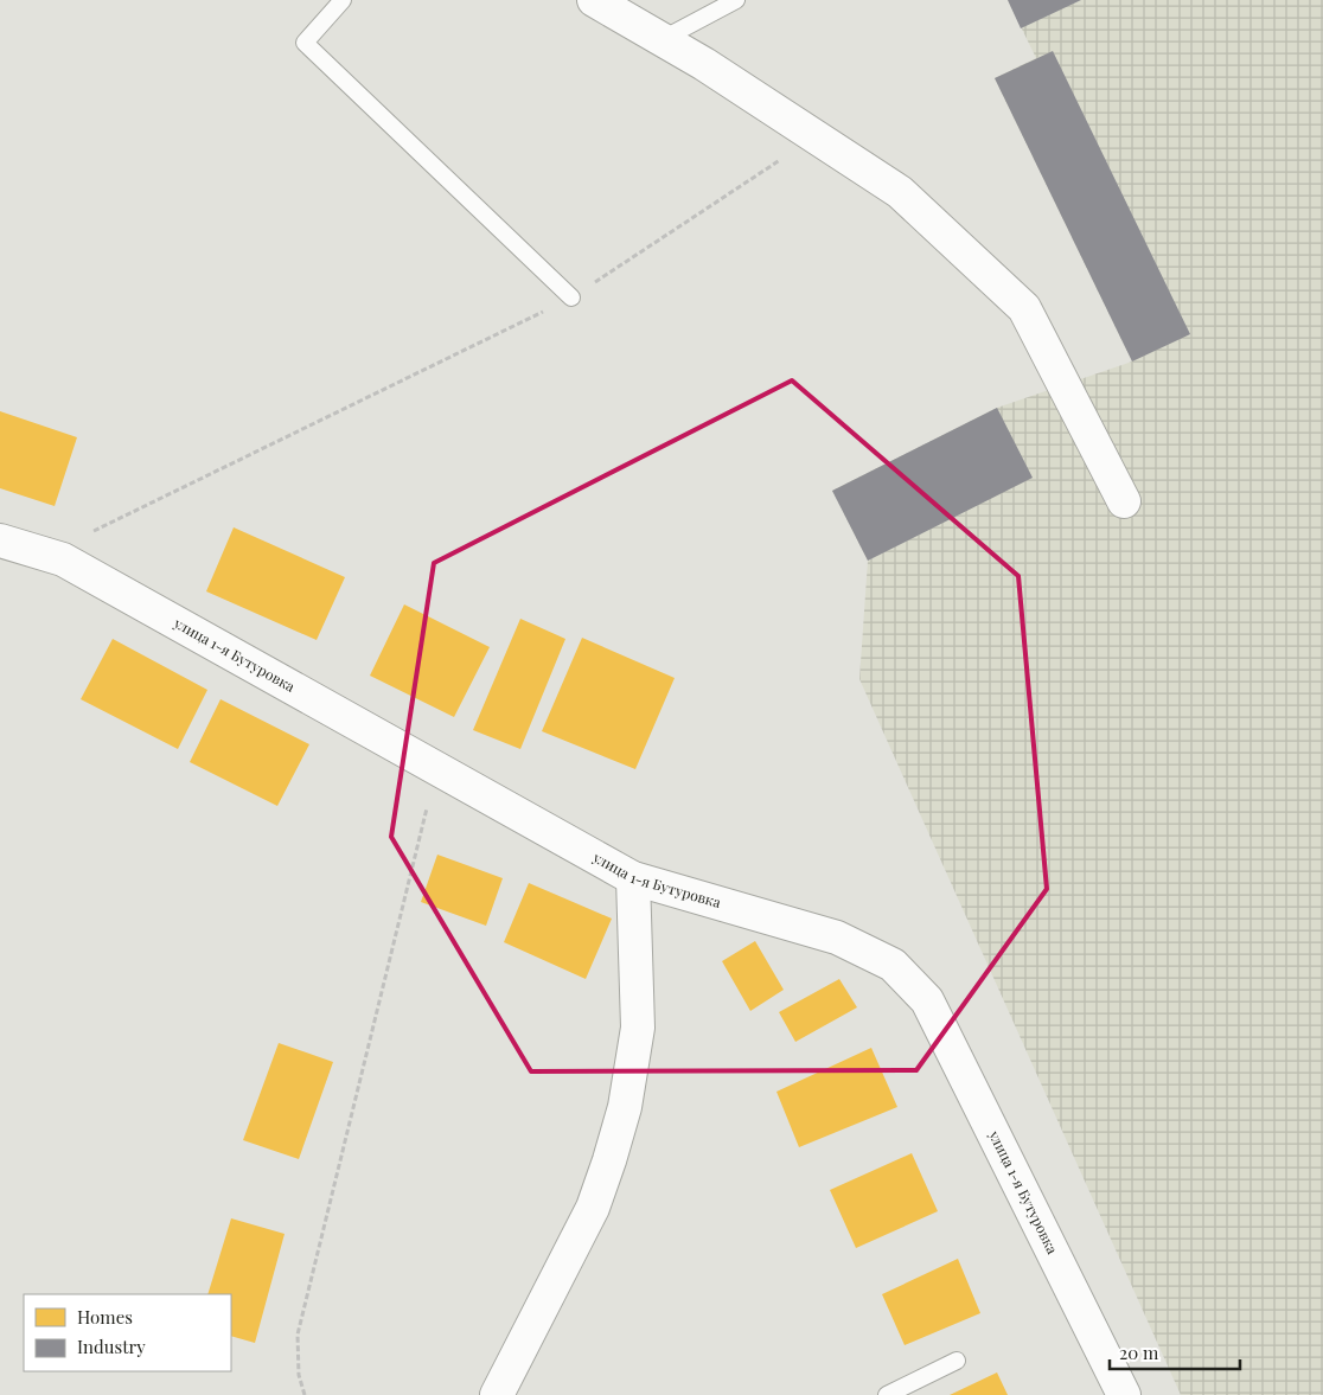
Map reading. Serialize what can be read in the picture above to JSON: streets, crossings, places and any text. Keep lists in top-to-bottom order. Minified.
{"streets":{"street":["улица 1-я Бутуровка"]},"legend":["Homes","Industry"],"scale_bar":"20 m"}
